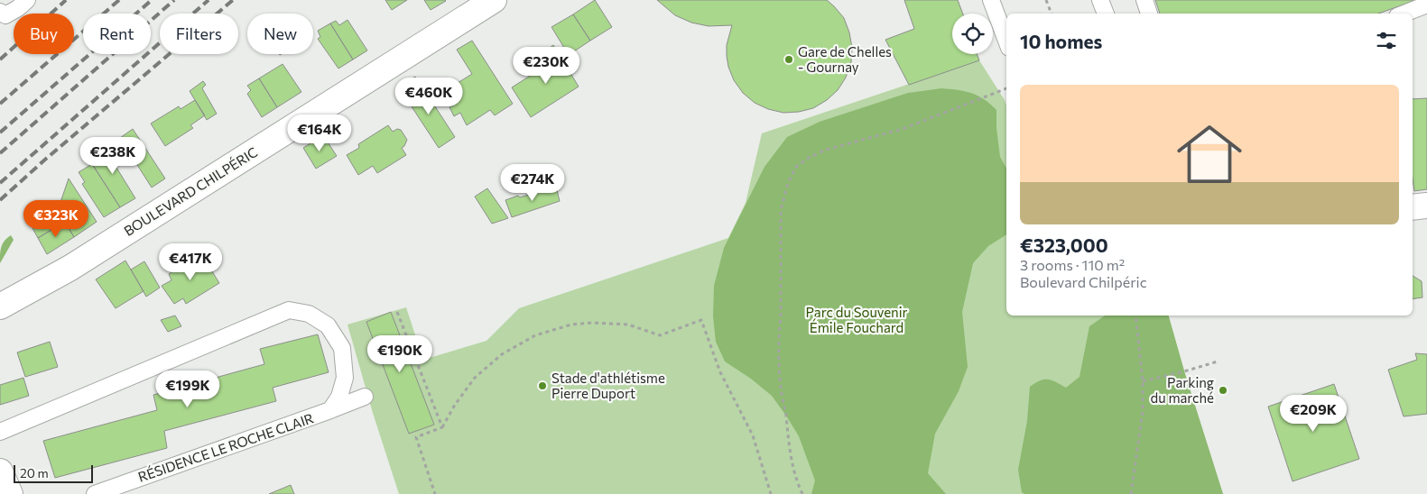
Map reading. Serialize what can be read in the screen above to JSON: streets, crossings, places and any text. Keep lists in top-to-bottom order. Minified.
{"streets":{"street":["BOULEVARD CHILPÉRIC"],"lane":["RÉSIDENCE LE ROCHE CLAIR"]},"parks":["Parc du Souvenir Émile Fouchard"],"places":["Gare de Chelles - Gournay","Stade d'athlétisme Pierre Duport","Parking du marché"],"scale_bar":"20 m","page":{"chip":["Buy","Rent","Filters","New"],"heading":"10 homes","price":["€230K","€460K","€164K","€238K","€274K","€323K","€417K","€190K","€199K","€209K"],"list":[{"name":"€323,000","note":"3 rooms · 110 m² · Boulevard Chilpéric"}],"scale":"20 m"}}
